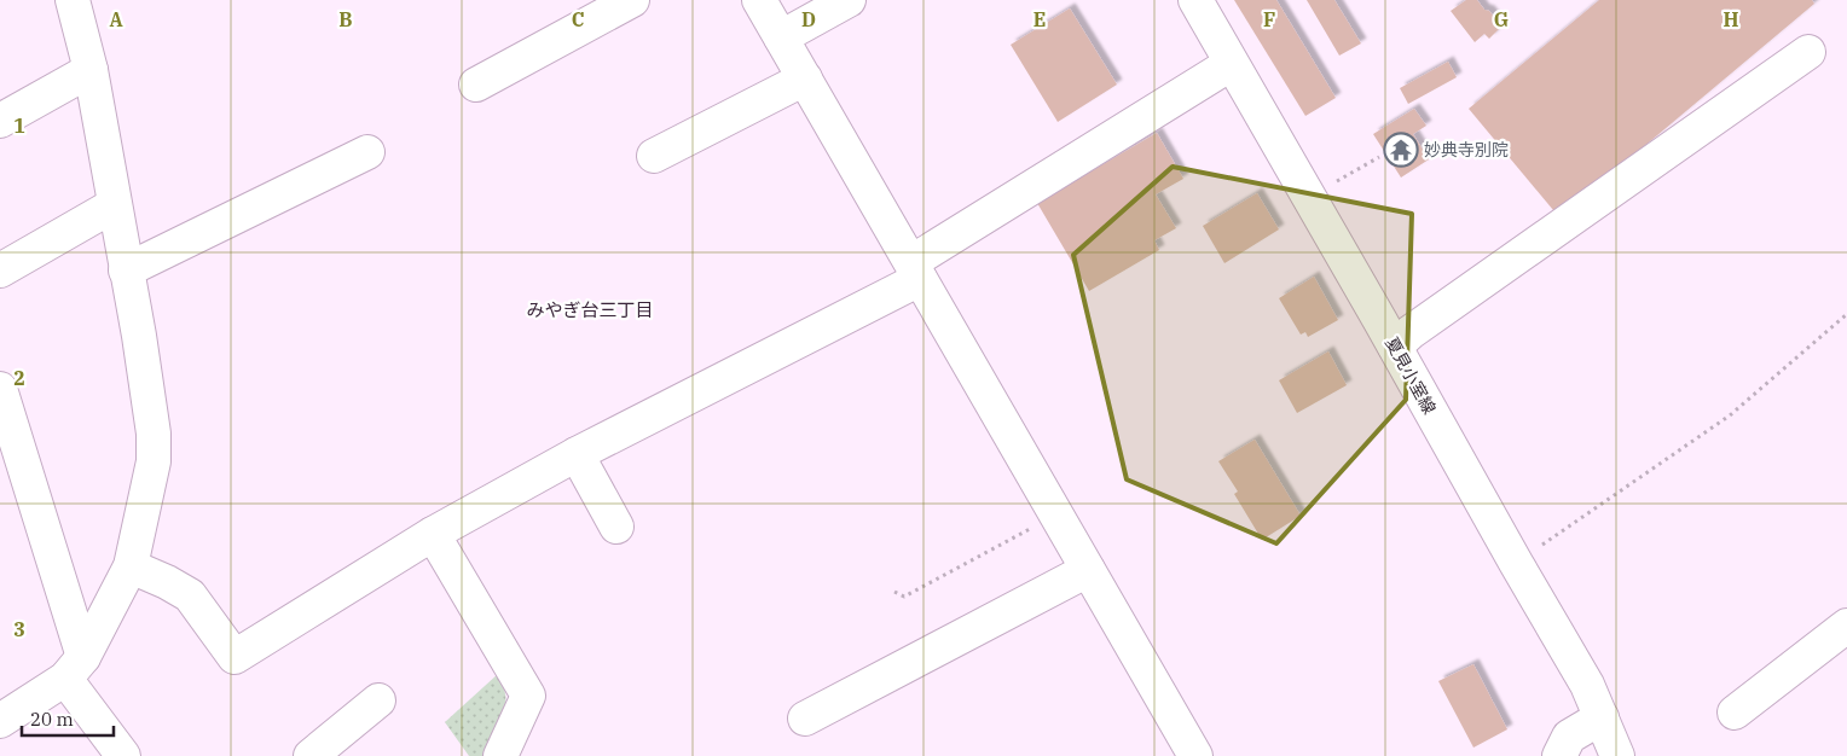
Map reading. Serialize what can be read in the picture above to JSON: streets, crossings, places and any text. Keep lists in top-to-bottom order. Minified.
{"streets":{"street":["夏見小室線"]},"districts":["みやぎ台三丁目"],"places":{"temple":["妙典寺別院"]},"scale_bar":"20 m","grid":{"columns":["A","B","C","D","E","F","G","H"],"rows":["1","2","3"]}}
